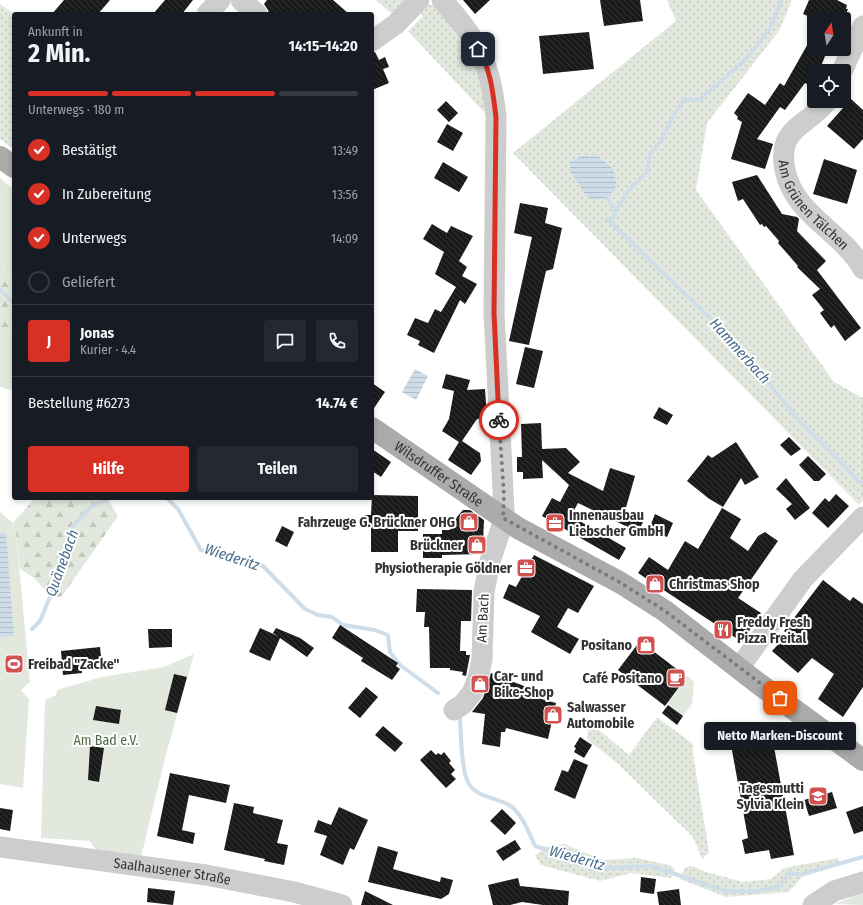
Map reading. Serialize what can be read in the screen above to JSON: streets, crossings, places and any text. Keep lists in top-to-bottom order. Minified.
{"streets":{"main road":["Wilsdruffer Straße"],"street":["Am Grünen Tälchen","Am Bach","Saalhausener Straße"]},"crossings":[["Wilsdruffer Straße","Am Bach"]],"water":["Hammerbach","Wiederitz","Quänebach"],"parks":["Am Bad e.V."],"places":{"shop":["Fahrzeuge G. Brückner OHG","Brückner","Christmas Shop","Positano","Car- und Bike-Shop","Salwasser Automobile"],"office":["Innenausbau Liebscher GmbH","Physiotherapie Göldner"],"restaurant":["Freddy Fresh Pizza Freital"],"sports":["Freibad \"Zacke\""],"cafe":["Café Positano"],"other":["Netto Marken-Discount"],"school or university":["Tagesmutti Sylvia Klein"]},"north":"top","page":{"heading":["2 Min.","Ankunft in","14:15–14:20"],"panel":["Jonas","Kurier · 4.4","Bestellung #6273","14.74 €"],"bar":"Unterwegs · 180 m","list":[["Bestätigt","13:49"],["In Zubereitung","13:56"],["Unterwegs","14:09"],"Geliefert"],"round":"J","buttons":["Hilfe","Teilen"],"bubble":"Netto Marken-Discount"}}
